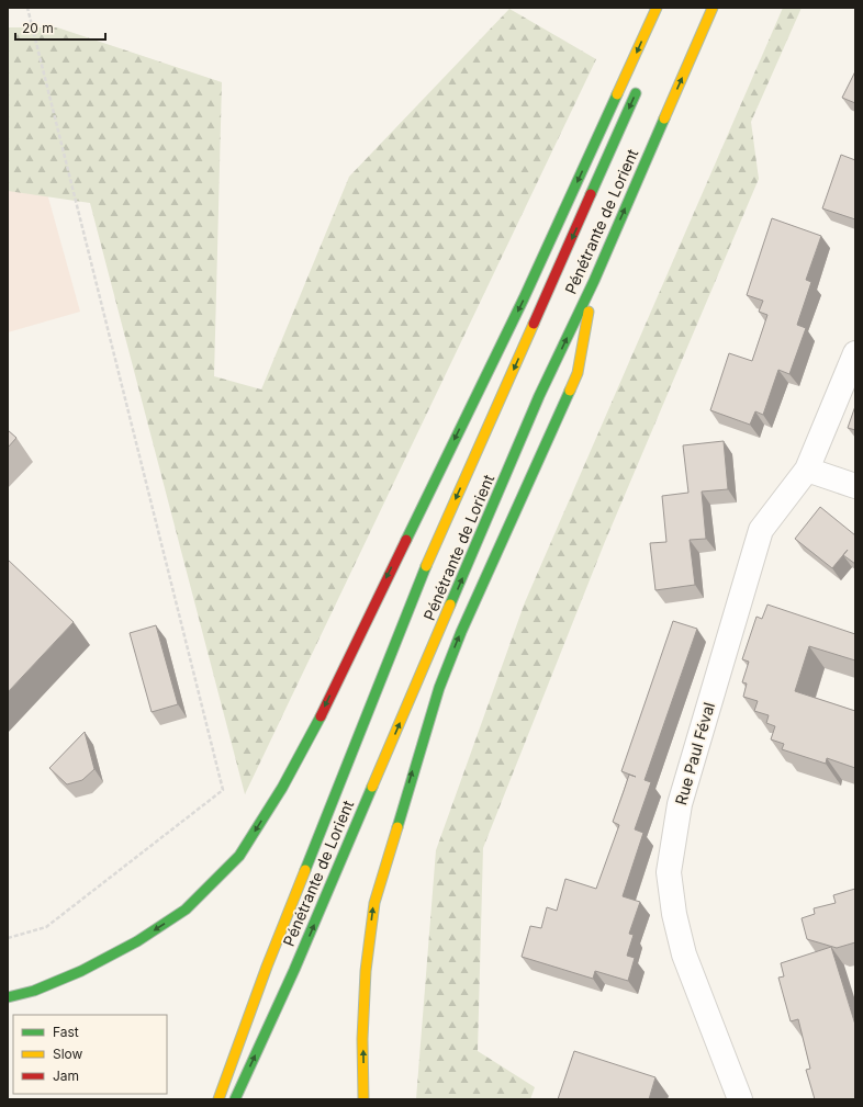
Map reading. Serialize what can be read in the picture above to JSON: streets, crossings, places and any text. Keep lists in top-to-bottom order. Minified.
{"streets":{"highway":["Pénétrante de Lorient"],"street":["Rue Paul Féval"]},"legend":["Fast","Slow","Jam"],"scale_bar":"20 m"}
